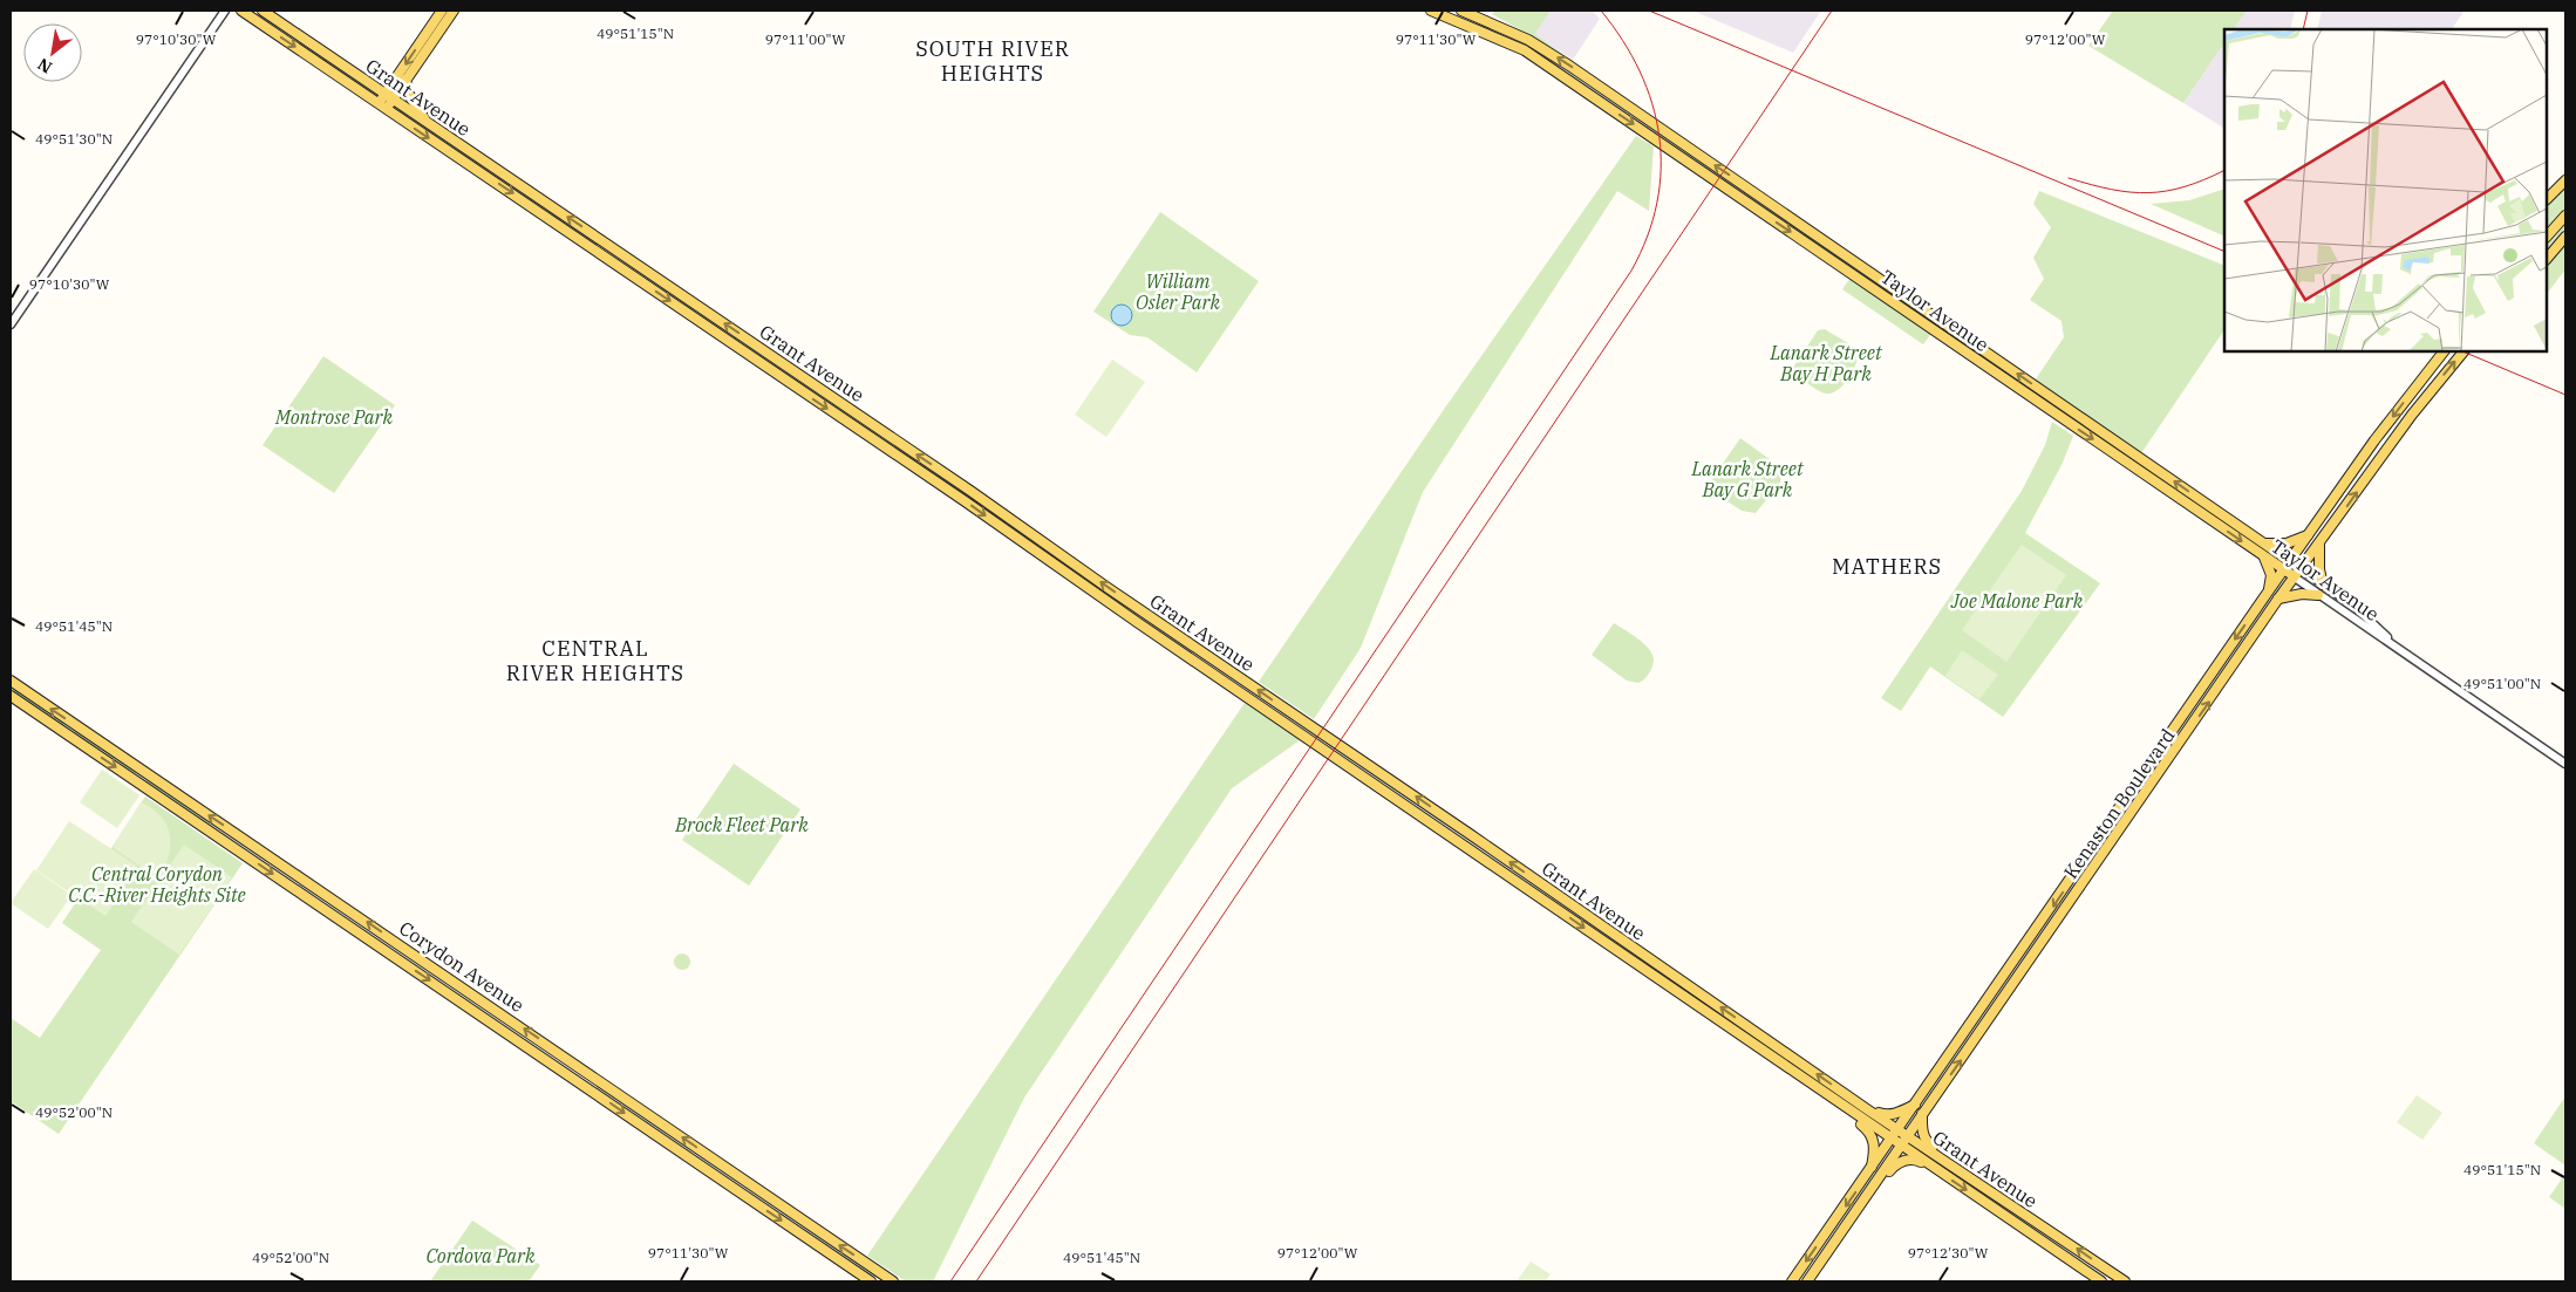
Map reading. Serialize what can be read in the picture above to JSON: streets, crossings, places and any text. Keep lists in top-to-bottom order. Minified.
{"streets":{"main road":["Grant Avenue","Taylor Avenue","Kenaston Boulevard","Corydon Avenue"]},"crossings":[["Grant Avenue","Kenaston Boulevard"],["Taylor Avenue","Kenaston Boulevard"]],"districts":["SOUTH RIVER HEIGHTS","MATHERS","CENTRAL RIVER HEIGHTS"],"parks":["William Osler Park","Lanark Street Bay H Park","Montrose Park","Lanark Street Bay G Park","Joe Malone Park","Brock Fleet Park","Central Corydon C.C.-River Heights Site","Cordova Park"],"north":"bottom left","coordinates":["49°51'15\"N","97°10'30\"W","97°11'00\"W","97°11'30\"W","97°12'00\"W","49°51'30\"N","49°51'45\"N","49°51'00\"N","49°52'00\"N","97°12'30\"W"]}
